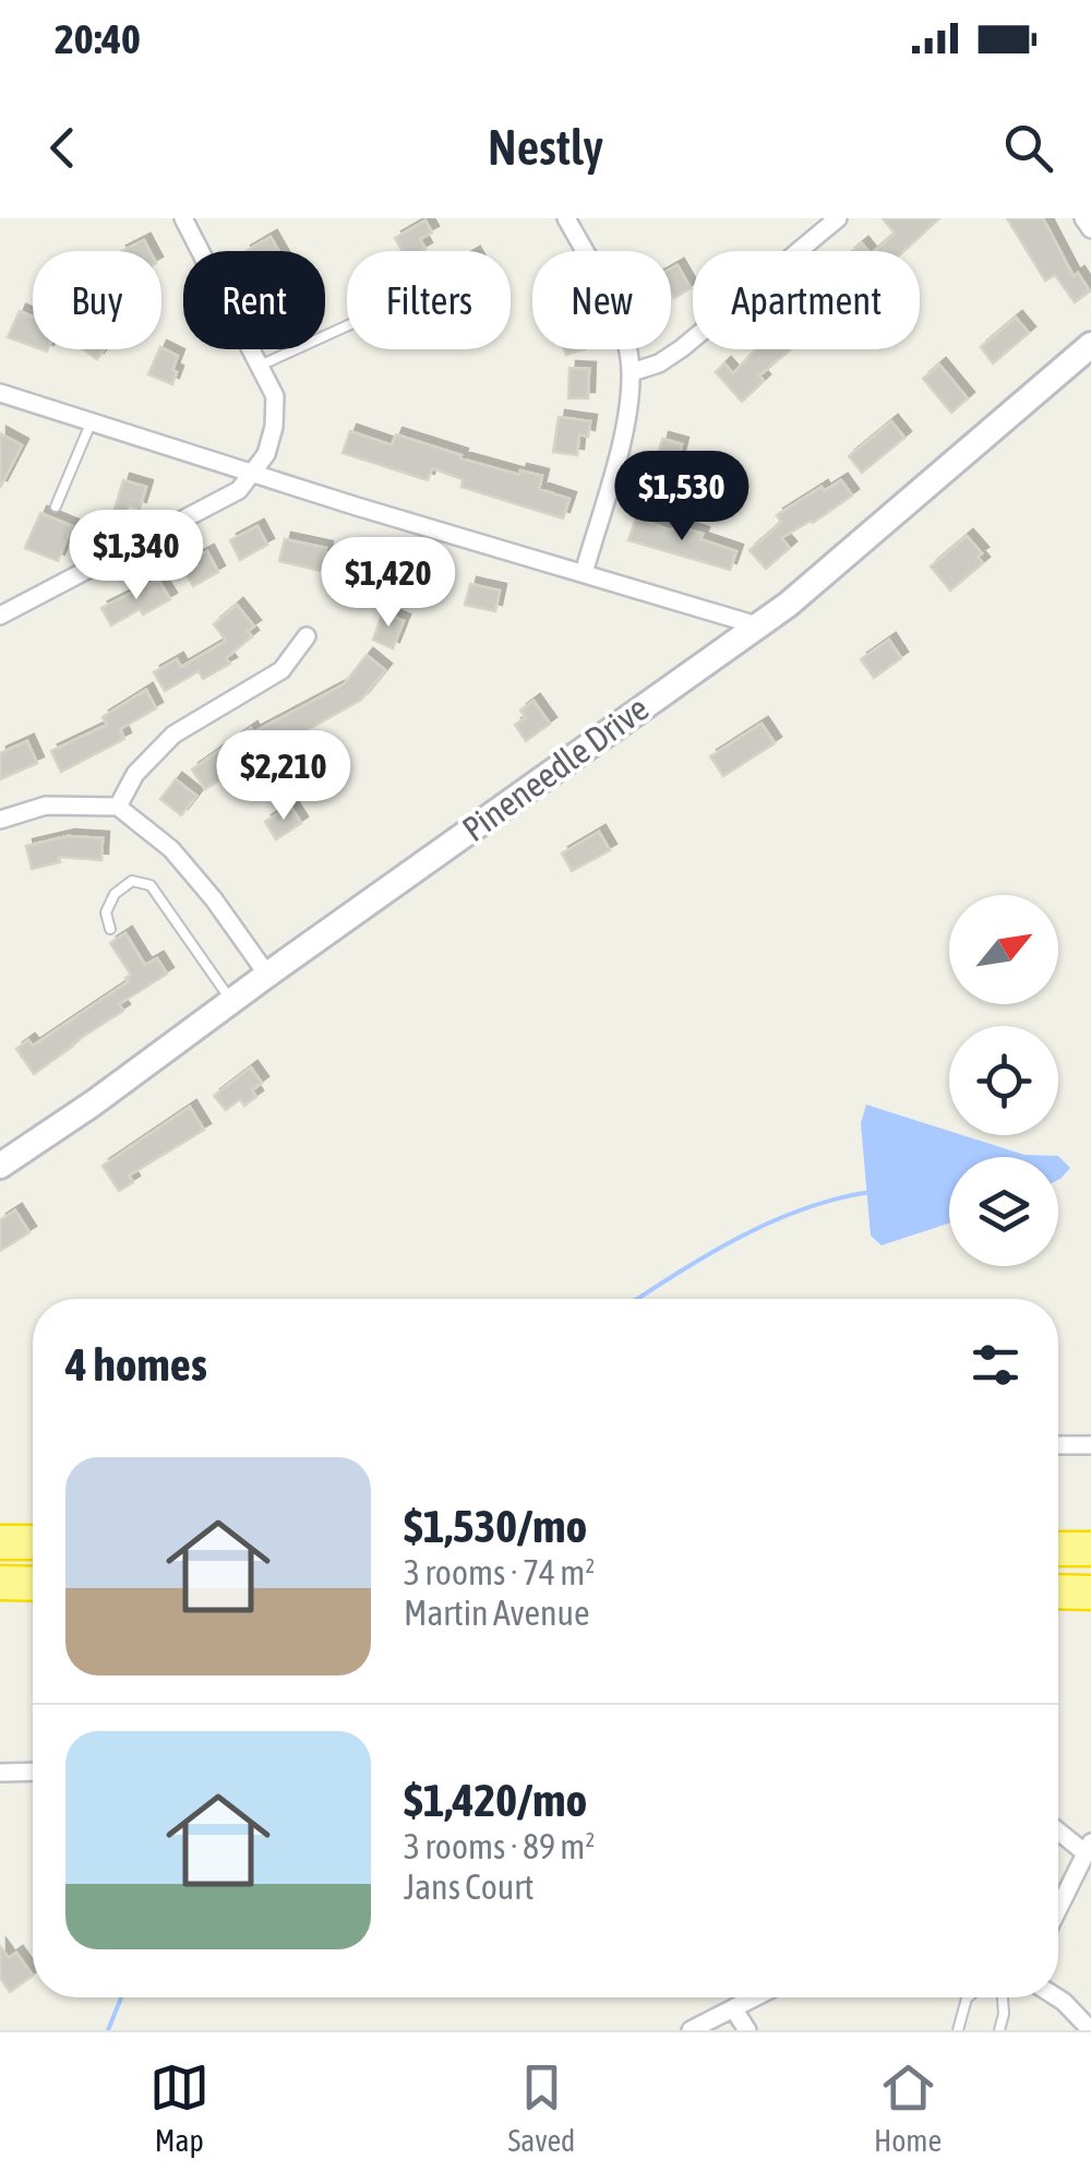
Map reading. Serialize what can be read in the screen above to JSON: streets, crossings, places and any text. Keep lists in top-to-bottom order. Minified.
{"streets":{"street":["Pineneedle Drive"]},"north":"top right","page":{"status":"20:40","header":"Nestly","chip":["Buy","Rent","Filters","New","Apartment"],"price":["$1,530","$1,340","$1,420","$2,210"],"heading":"4 homes","list":[{"name":"$1,530/mo","note":"3 rooms · 74 m² · Martin Avenue"},{"name":"$1,420/mo","note":"3 rooms · 89 m² · Jans Court"}],"tabs":["Map","Saved","Home"]}}
